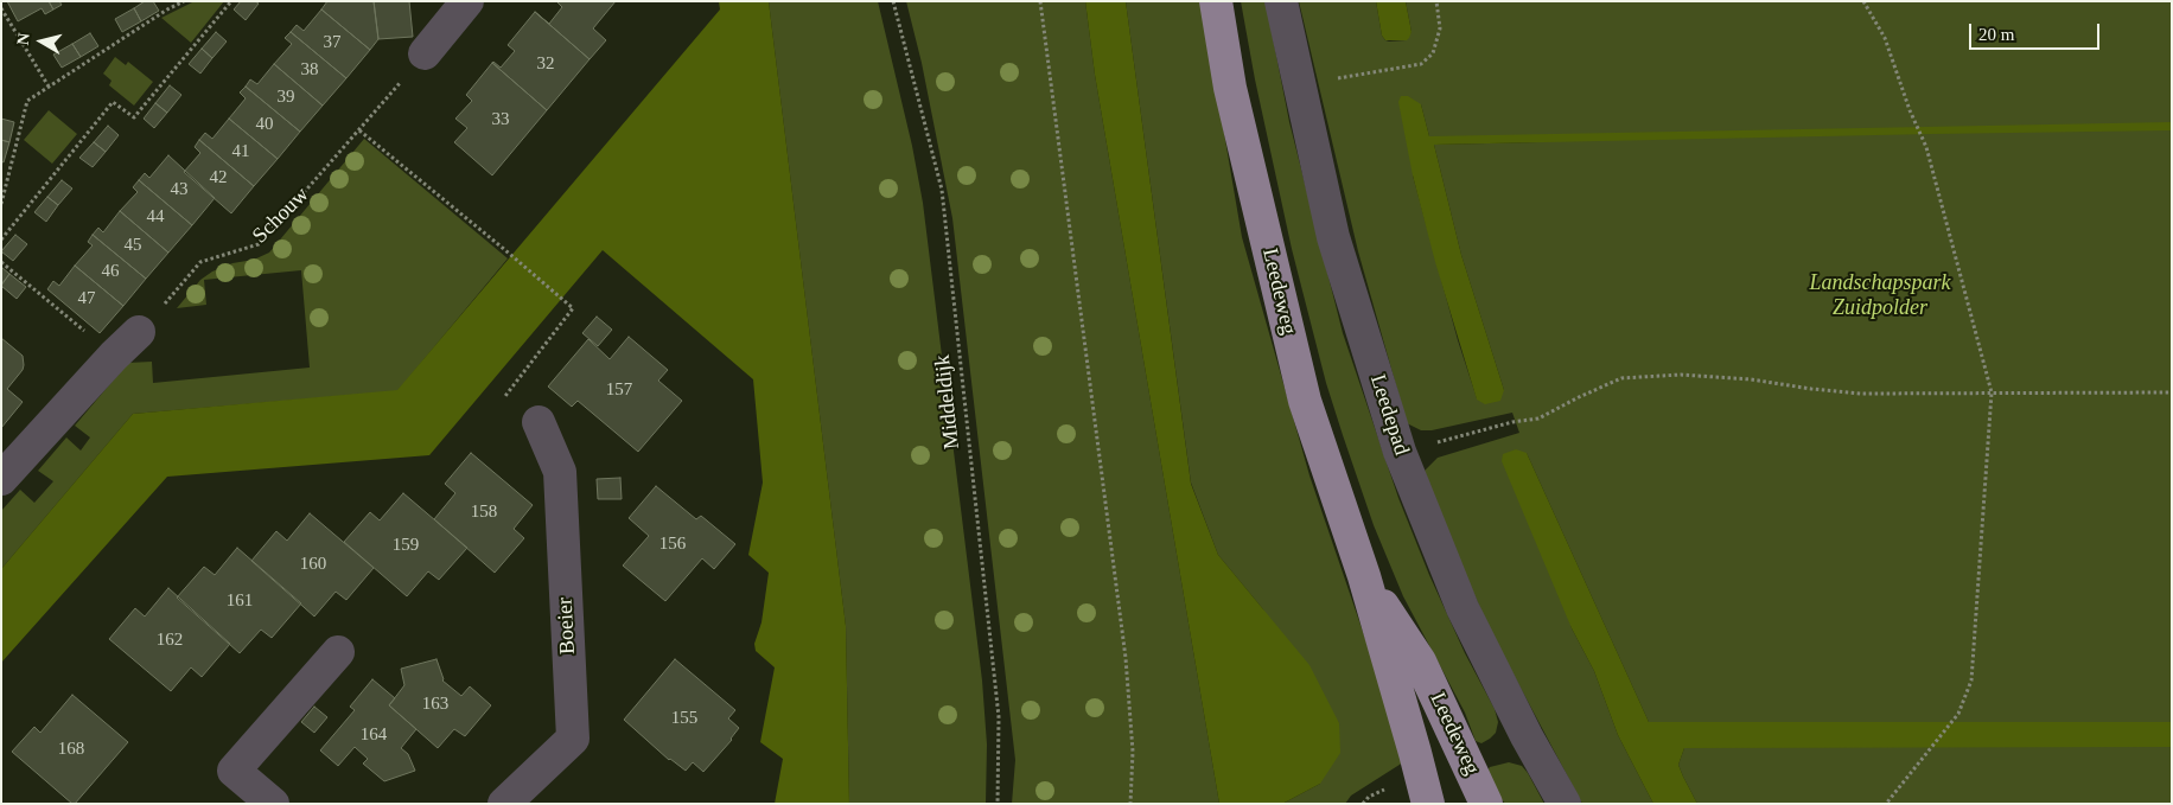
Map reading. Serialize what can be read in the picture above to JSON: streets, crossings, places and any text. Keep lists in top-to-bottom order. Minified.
{"streets":{"main road":["Leedeweg"],"street":["Leedepad","Boeier"],"path":["Schouw","Middeldijk"]},"parks":["Landschapspark Zuidpolder"],"house_numbers":["37","32","38","39","33","40","41","42","43","44","45","46","47","157","158","156","159","160","161","162","163","155","164","168"],"scale_bar":"20 m","north":"left"}
